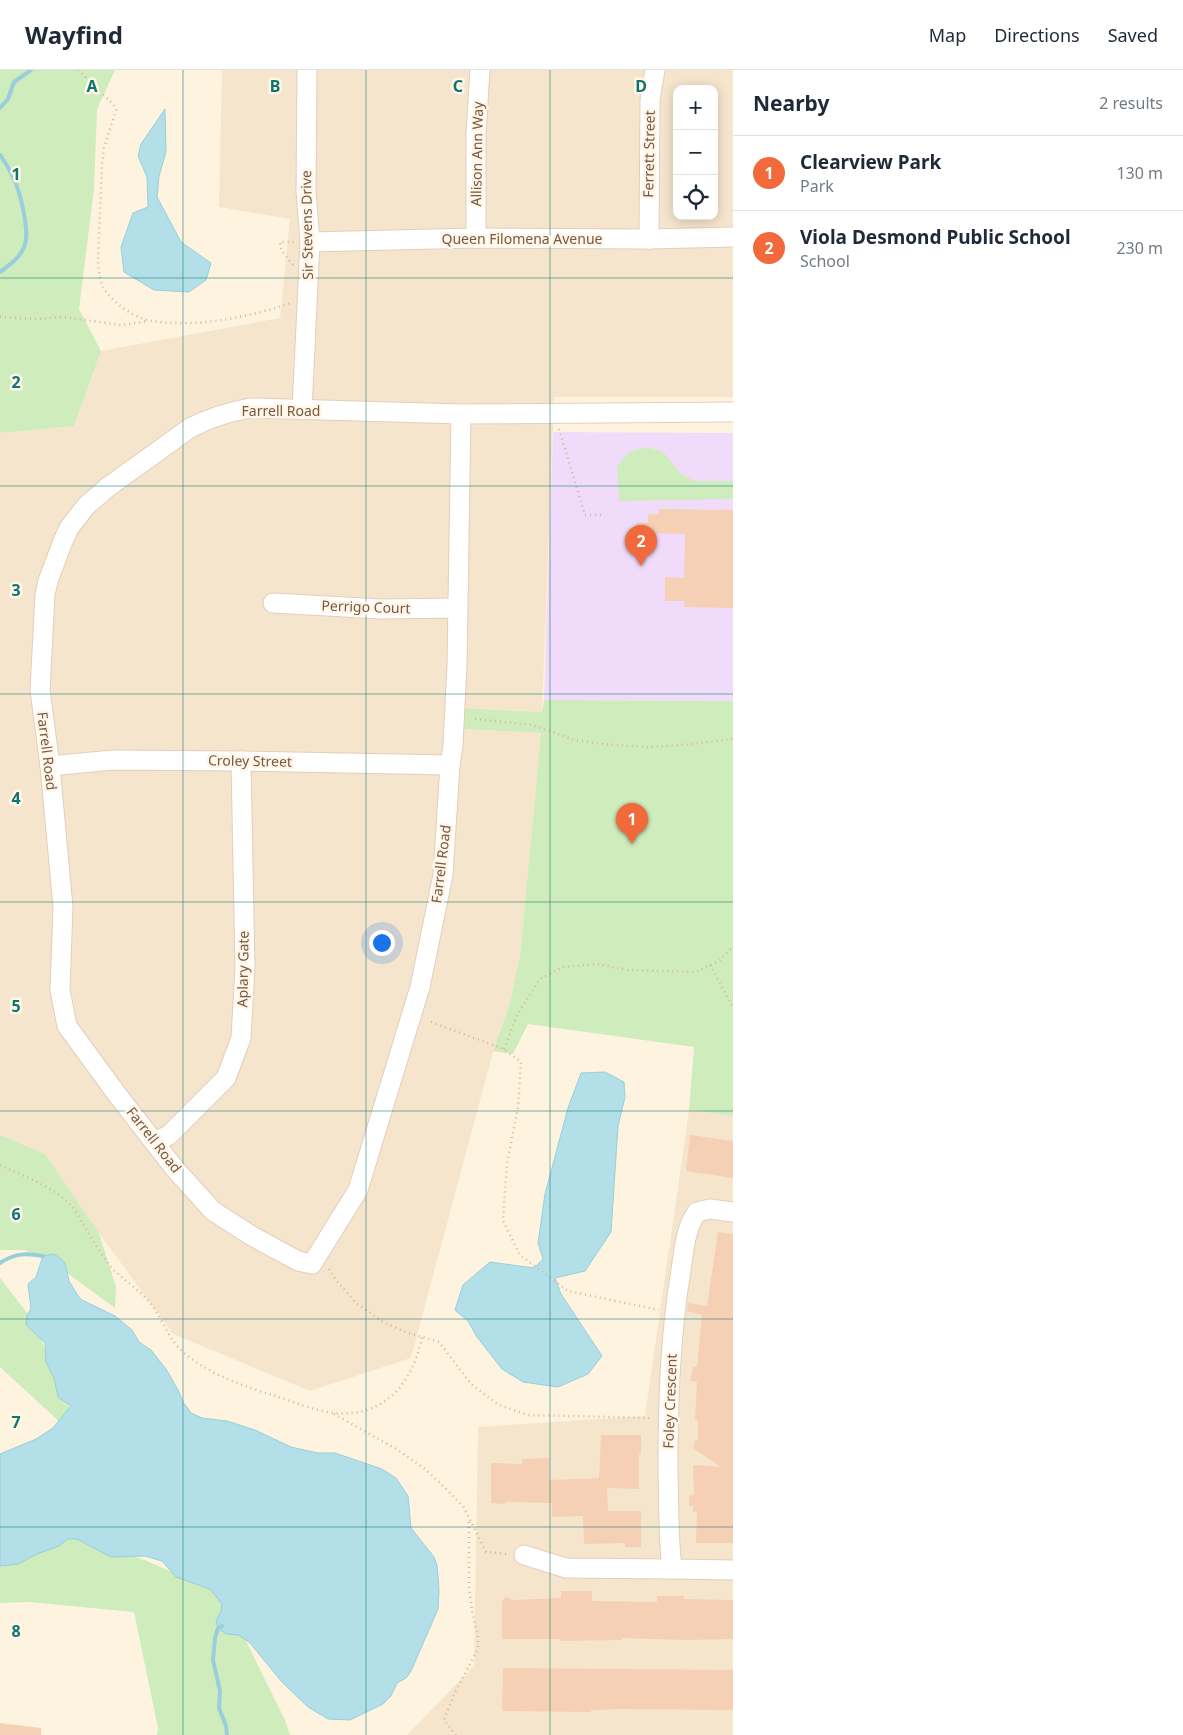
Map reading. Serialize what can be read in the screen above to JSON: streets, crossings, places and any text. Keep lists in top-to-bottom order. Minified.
{"streets":{"street":["Allison Ann Way","Ferrett Street","Sir Stevens Drive","Queen Filomena Avenue","Farrell Road","Perrigo Court","Croley Street","Aplary Gate","Foley Crescent"]},"crossings":[["Allison Ann Way","Queen Filomena Avenue"],["Ferrett Street","Queen Filomena Avenue"],["Sir Stevens Drive","Queen Filomena Avenue"],["Sir Stevens Drive","Farrell Road"],["Farrell Road","Perrigo Court"],["Farrell Road","Croley Street"],["Farrell Road","Aplary Gate"],["Croley Street","Aplary Gate"]],"page":{"header":"Wayfind","nav":["Map","Directions","Saved"],"heading":["Nearby","2 results"],"map_buttons":["+","−"],"list":[{"mark":"1","name":"Clearview Park","note":"Park","value":"130 m"},{"mark":"2","name":"Viola Desmond Public School","note":"School","value":"230 m"}],"pins":["2","1"]},"grid":{"columns":["A","B","C","D"],"rows":["1","2","3","4","5","6","7","8"]}}
